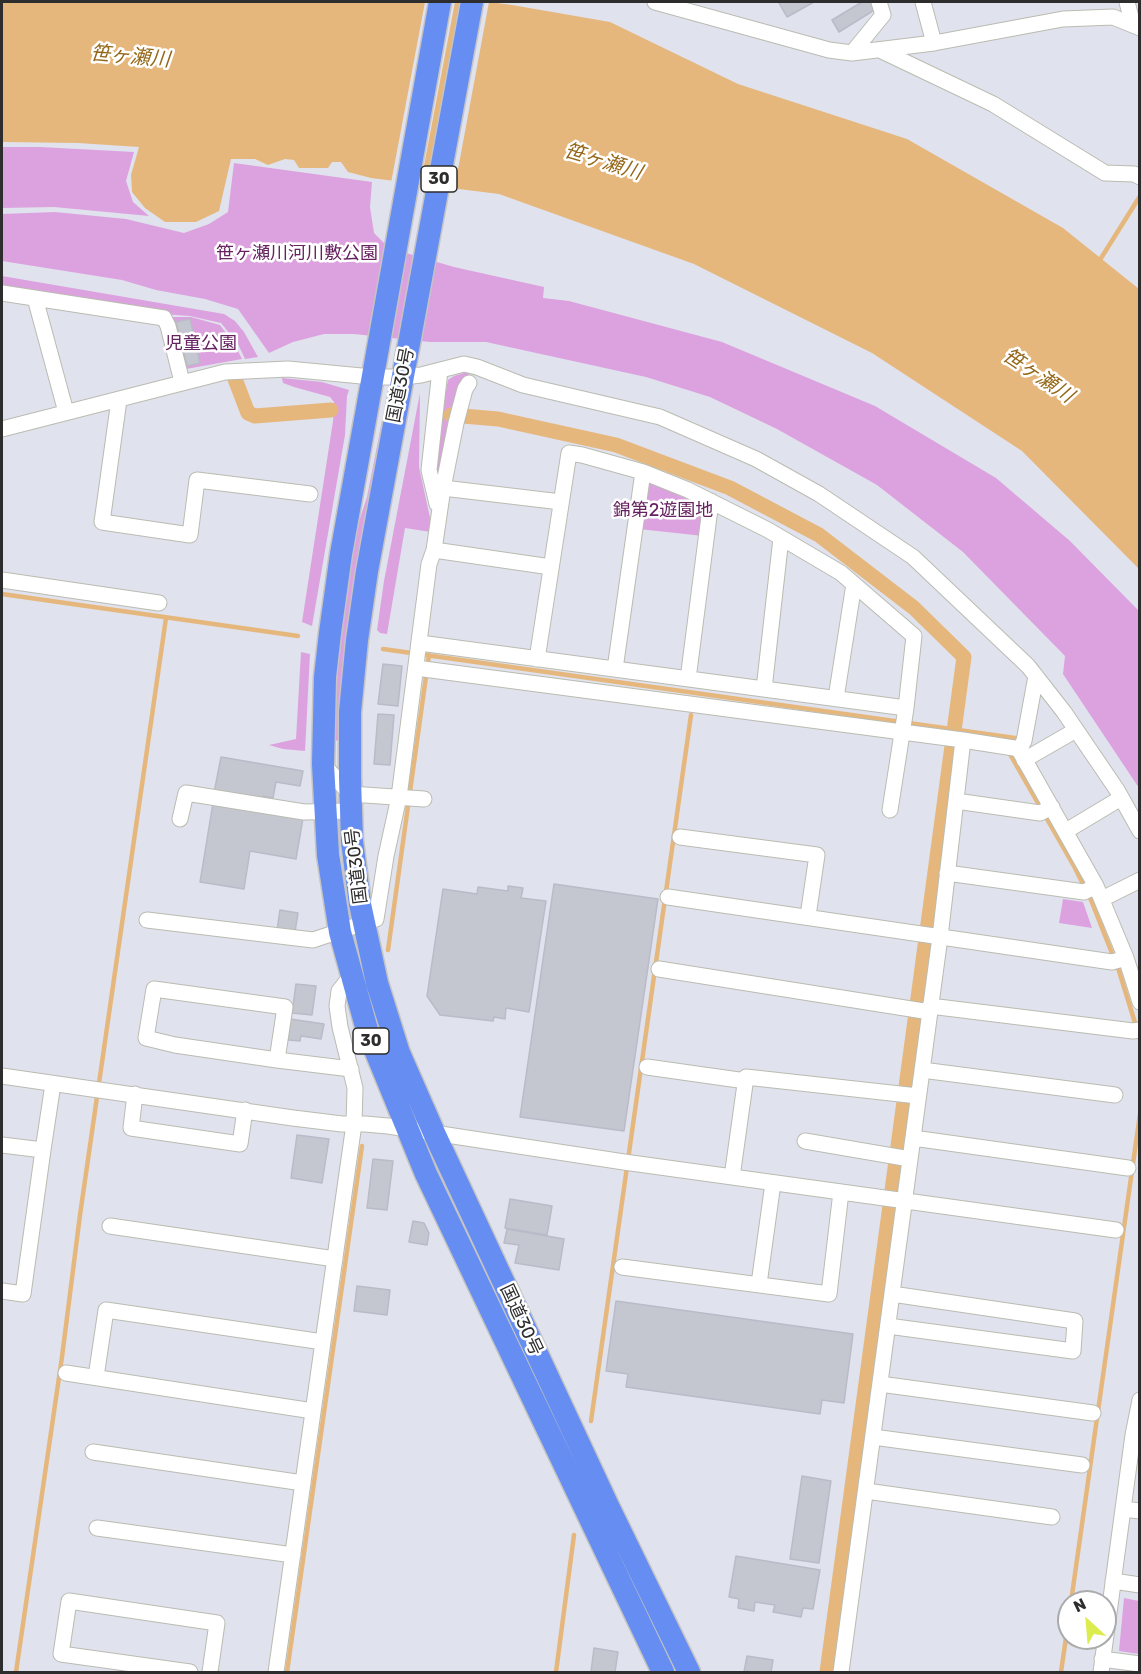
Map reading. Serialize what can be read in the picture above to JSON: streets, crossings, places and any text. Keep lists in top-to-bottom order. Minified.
{"streets":{"highway":["30","国道30号"]},"water":["笹ヶ瀬川"],"parks":["笹ヶ瀬川河川敷公園","児童公園","錦第2遊園地"],"north":"top left"}
